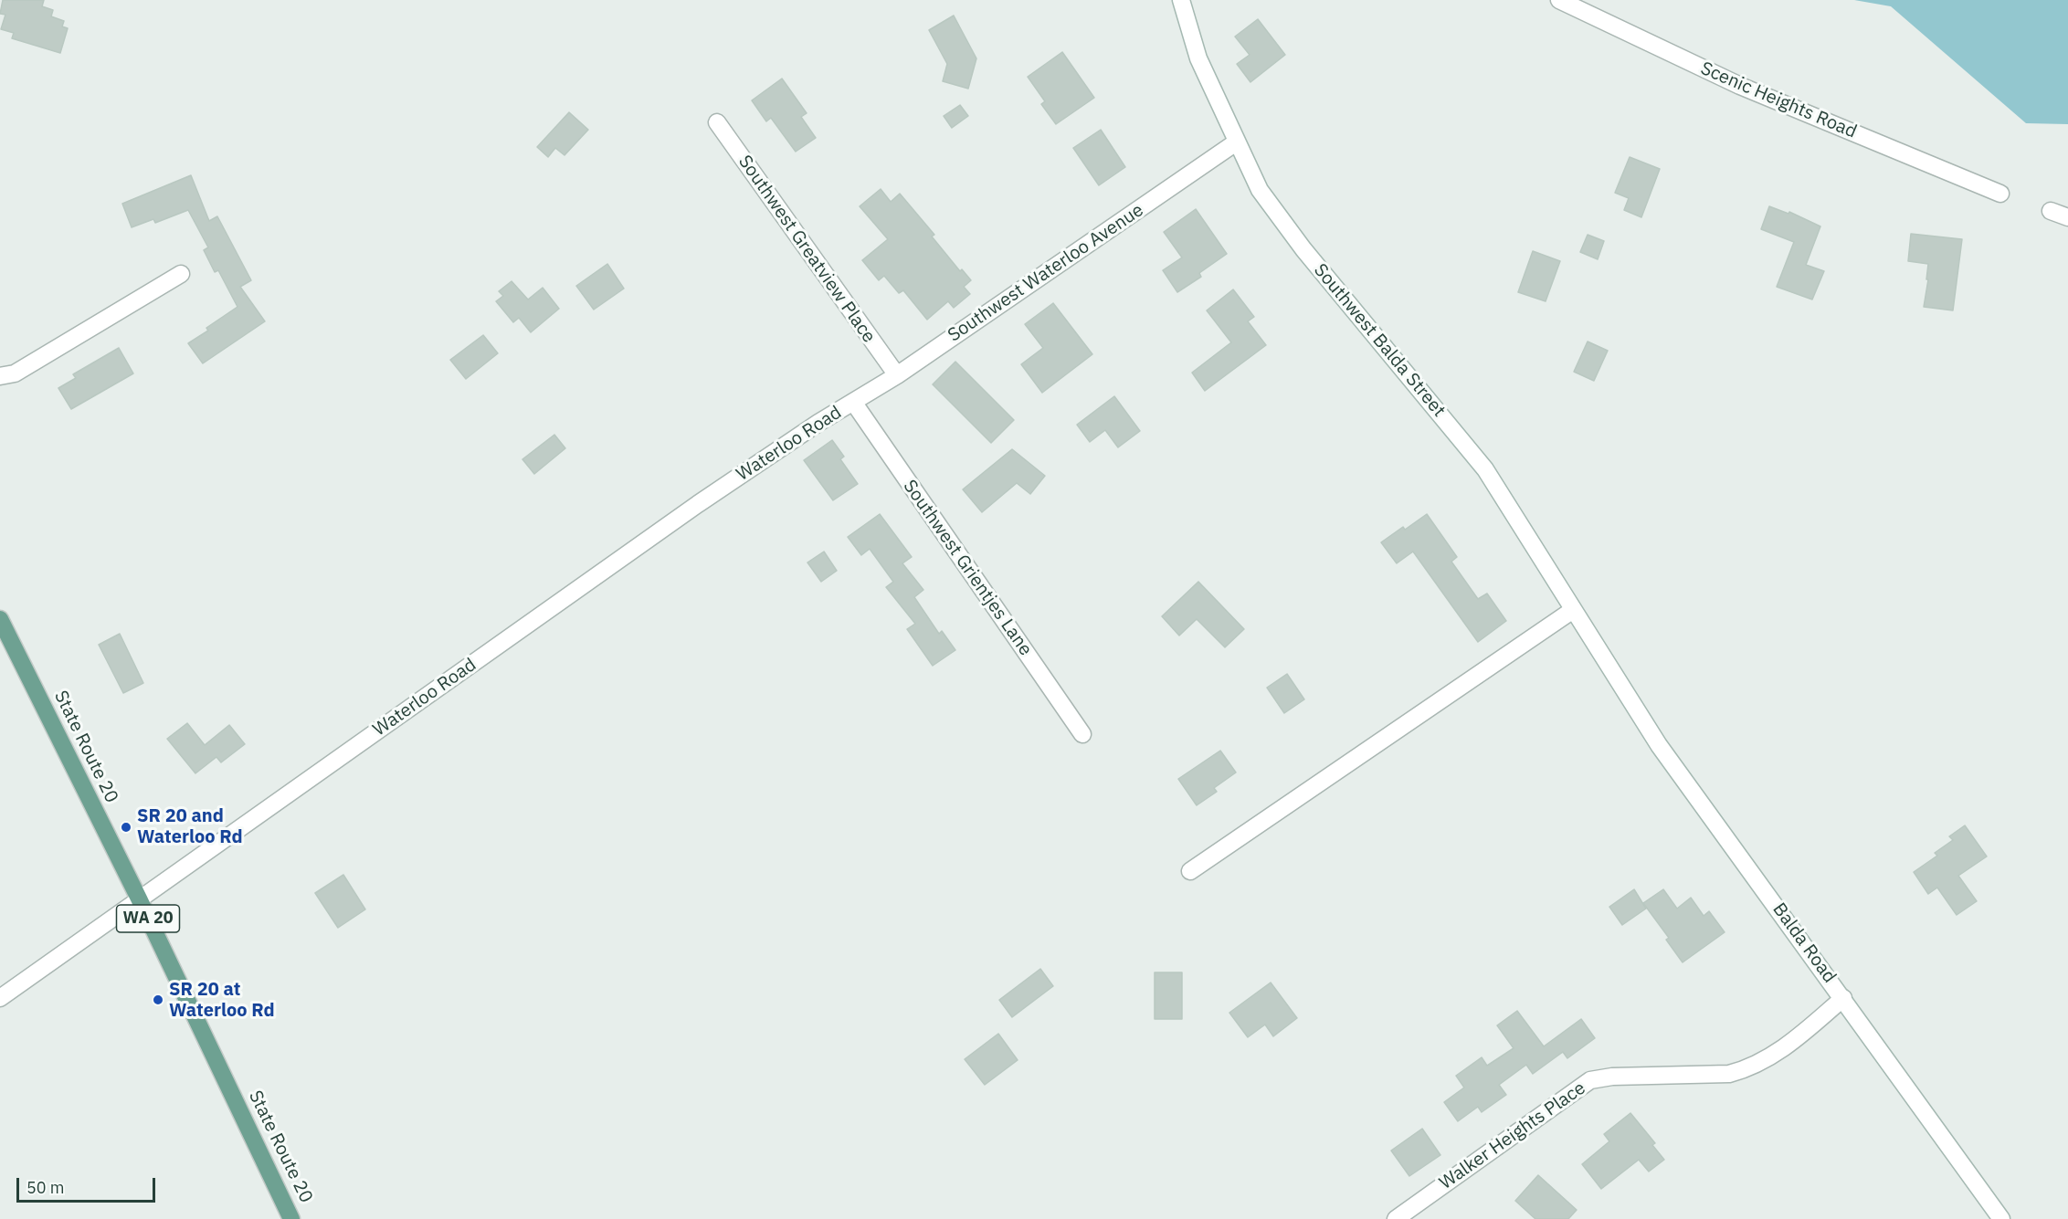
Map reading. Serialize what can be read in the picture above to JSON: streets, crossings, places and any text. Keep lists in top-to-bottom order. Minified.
{"streets":{"main road":["State Route 20","WA 20"],"street":["Scenic Heights Road","Southwest Greatview Place","Southwest Waterloo Avenue","Southwest Balda Street","Waterloo Road","Southwest Grientjes Lane","Balda Road","Walker Heights Place"]},"crossings":[["Southwest Greatview Place","Southwest Waterloo Avenue"],["Southwest Waterloo Avenue","Southwest Balda Street"],["Southwest Waterloo Avenue","Waterloo Road"],["Southwest Waterloo Avenue","Southwest Grientjes Lane"],["Southwest Balda Street","Balda Road"],["Waterloo Road","Southwest Grientjes Lane"],["Waterloo Road","State Route 20"],["Balda Road","Walker Heights Place"]],"places":["SR 20 and Waterloo Rd","SR 20 at Waterloo Rd"],"scale_bar":"50 m"}
